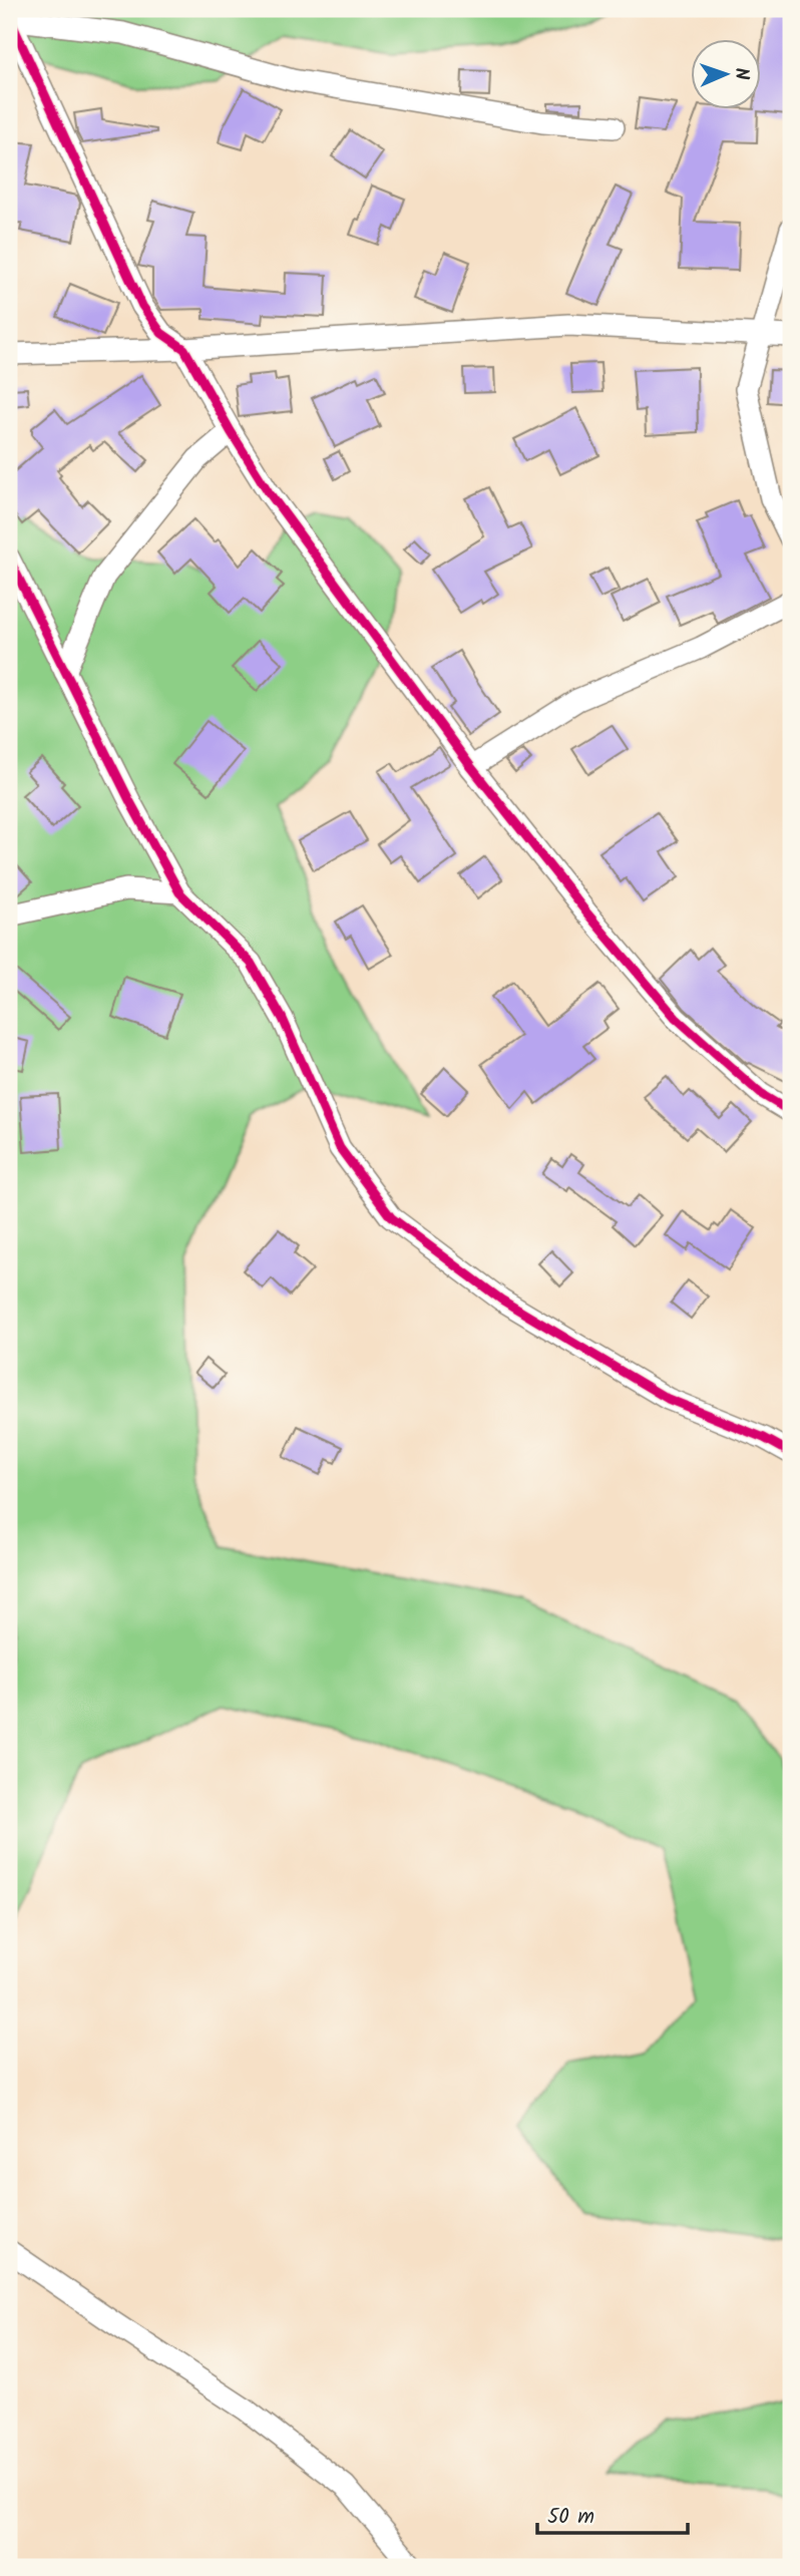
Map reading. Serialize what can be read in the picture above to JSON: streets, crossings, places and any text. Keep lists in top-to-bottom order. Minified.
{"scale_bar":"50 m","north":"right"}
